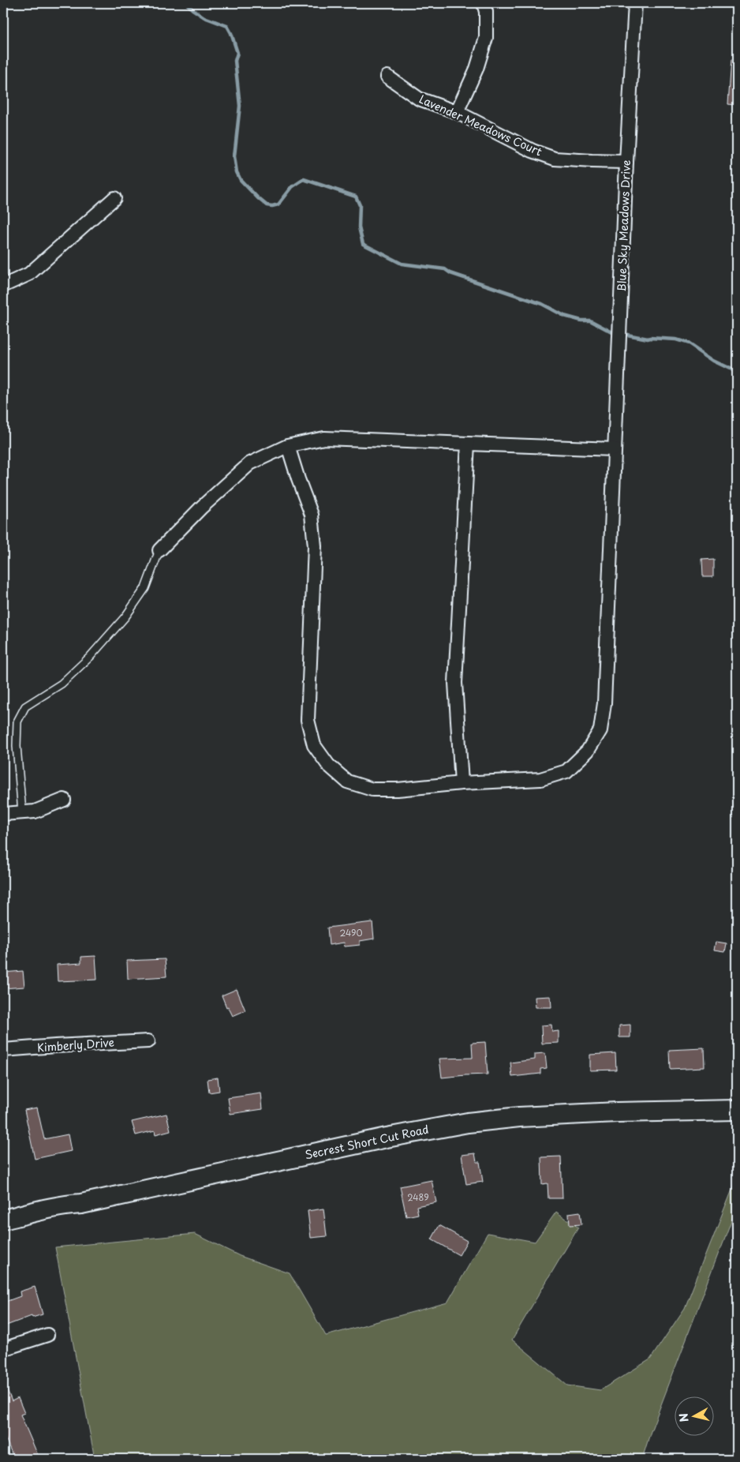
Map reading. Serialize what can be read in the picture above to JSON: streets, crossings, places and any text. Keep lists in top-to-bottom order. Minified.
{"streets":{"main road":["Secrest Short Cut Road"],"street":["Lavender Meadows Court","Blue Sky Meadows Drive","Kimberly Drive"]},"crossings":[["Lavender Meadows Court","Blue Sky Meadows Drive"]],"house_numbers":["2490","2489"],"north":"left"}
